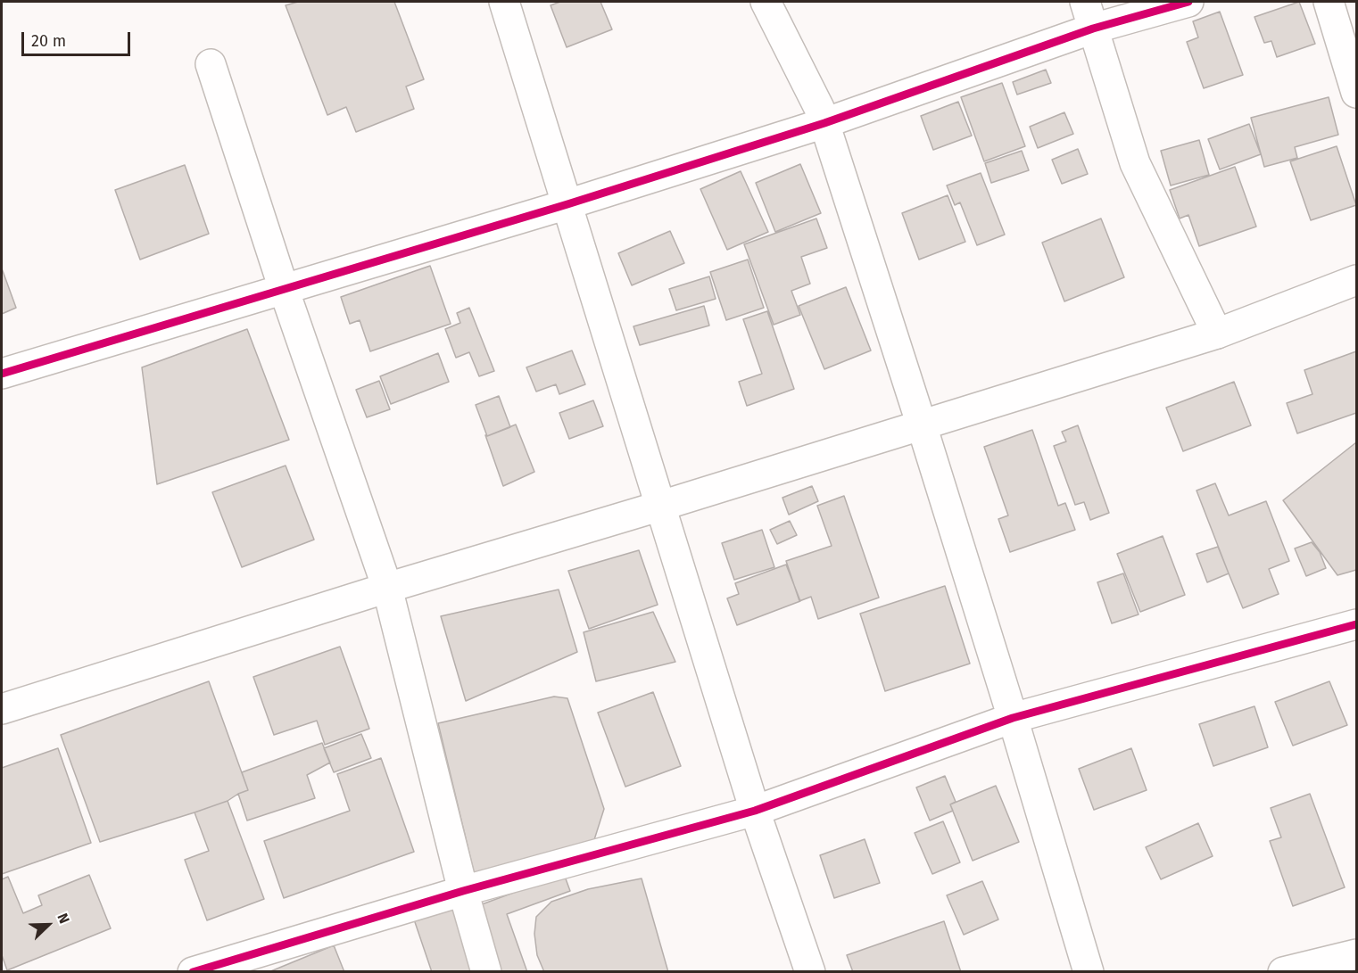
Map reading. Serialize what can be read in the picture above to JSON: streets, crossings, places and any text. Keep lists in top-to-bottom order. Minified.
{"scale_bar":"20 m","north":"top right"}
